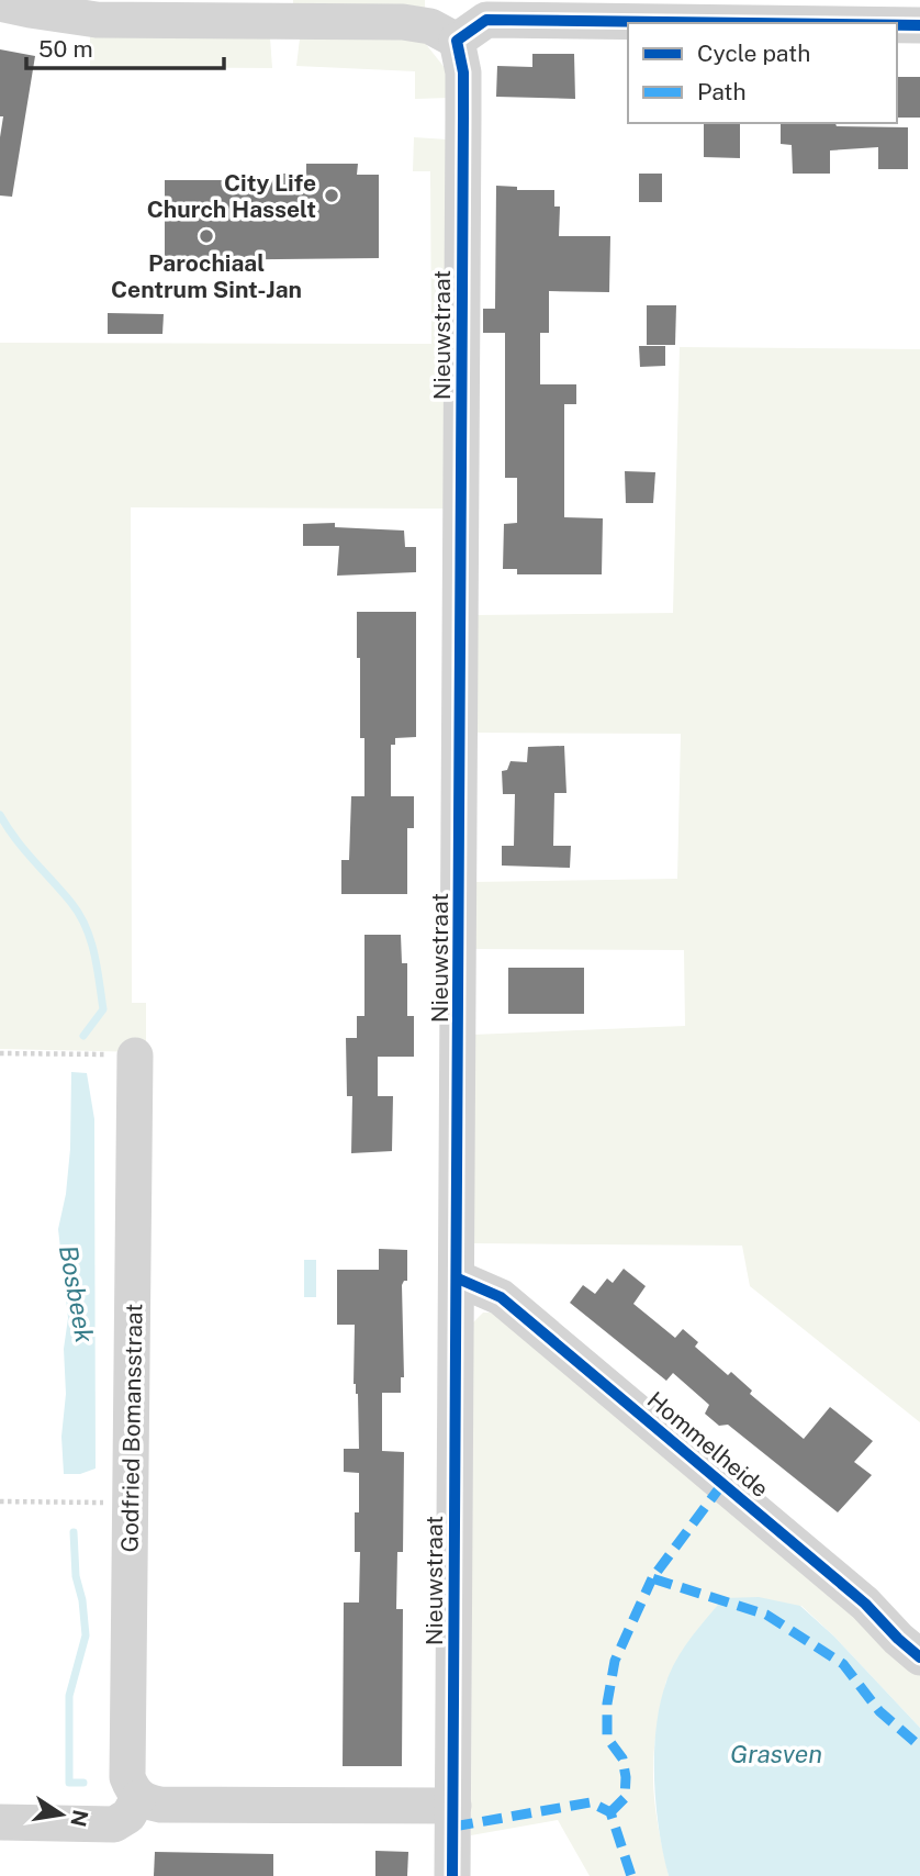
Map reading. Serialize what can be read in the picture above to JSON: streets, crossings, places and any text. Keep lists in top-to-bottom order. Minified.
{"streets":{"street":["Nieuwstraat","Godfried Bomansstraat","Hommelheide"]},"crossings":[["Nieuwstraat","Hommelheide"]],"water":["Bosbeek","Grasven"],"places":["City Life Church Hasselt","Parochiaal Centrum Sint-Jan"],"legend":["Cycle path","Path"],"scale_bar":"50 m","north":"right"}
